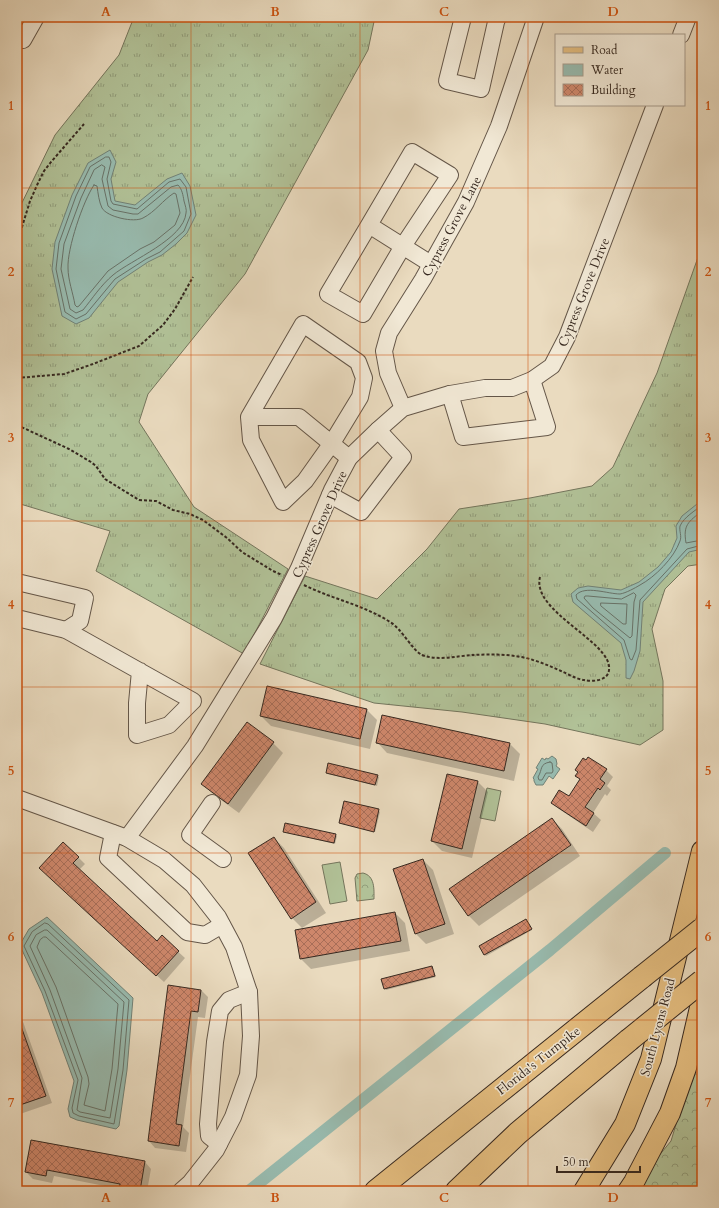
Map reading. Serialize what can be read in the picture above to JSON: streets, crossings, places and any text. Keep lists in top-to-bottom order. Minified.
{"streets":{"highway":["Florida's Turnpike"],"main road":["South Lyons Road"],"street":["Cypress Grove Lane","Cypress Grove Drive"]},"crossings":[["Cypress Grove Lane","Cypress Grove Drive"]],"legend":["Road","Water","Building"],"scale_bar":"50 m","grid":{"columns":["A","B","C","D"],"rows":["1","2","3","4","5","6","7"]}}
